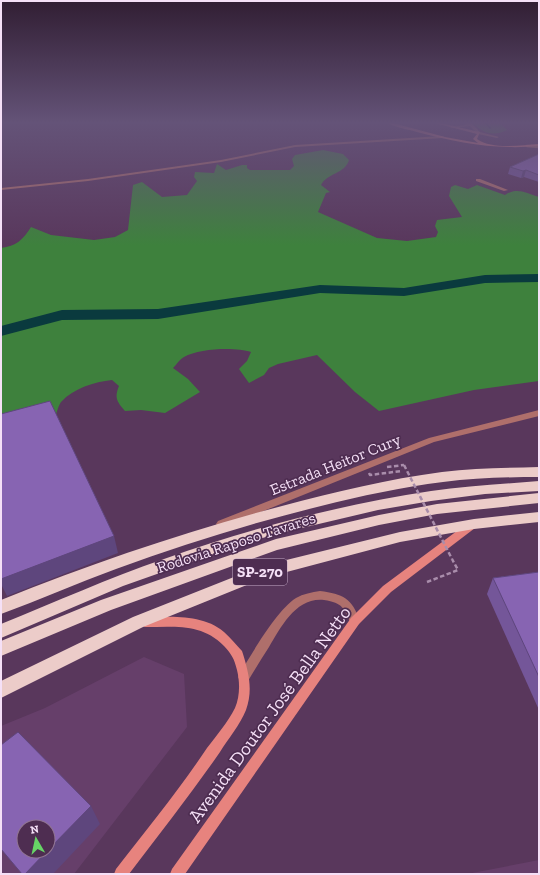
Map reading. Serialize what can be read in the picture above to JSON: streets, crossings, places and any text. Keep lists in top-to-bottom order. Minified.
{"streets":{"highway":["Rodovia Raposo Tavares","SP-270"],"street":["Estrada Heitor Cury","Avenida Doutor José Bella Netto"]},"crossings":[["Estrada Heitor Cury","Rodovia Raposo Tavares"],["SP-270","Avenida Doutor José Bella Netto"]],"north":"top"}
